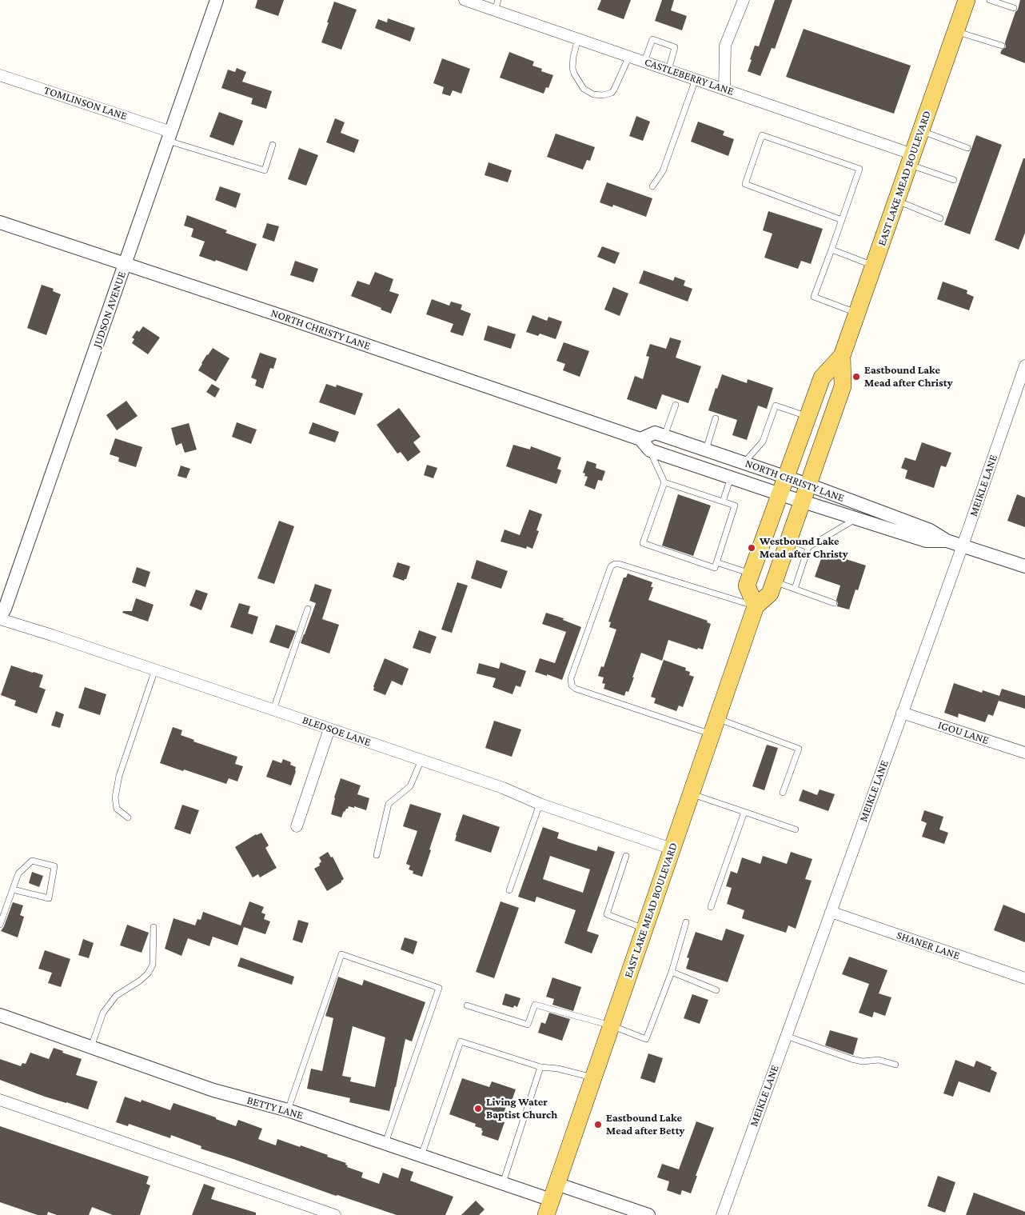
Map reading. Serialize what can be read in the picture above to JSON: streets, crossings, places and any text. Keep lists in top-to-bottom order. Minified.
{"streets":{"main road":["EAST LAKE MEAD BOULEVARD"],"street":["CASTLEBERRY LANE","TOMLINSON LANE","JUDSON AVENUE","NORTH CHRISTY LANE","MEIKLE LANE","BLEDSOE LANE","IGOU LANE","SHANER LANE","BETTY LANE"]},"crossings":[["CASTLEBERRY LANE","EAST LAKE MEAD BOULEVARD"],["TOMLINSON LANE","JUDSON AVENUE"],["EAST LAKE MEAD BOULEVARD","NORTH CHRISTY LANE"],["EAST LAKE MEAD BOULEVARD","BLEDSOE LANE"],["EAST LAKE MEAD BOULEVARD","BETTY LANE"],["JUDSON AVENUE","NORTH CHRISTY LANE"],["JUDSON AVENUE","BLEDSOE LANE"],["NORTH CHRISTY LANE","MEIKLE LANE"],["MEIKLE LANE","IGOU LANE"],["MEIKLE LANE","SHANER LANE"]],"places":["Eastbound Lake Mead after Christy","Westbound Lake Mead after Christy","Living Water Baptist Church","Eastbound Lake Mead after Betty"]}
